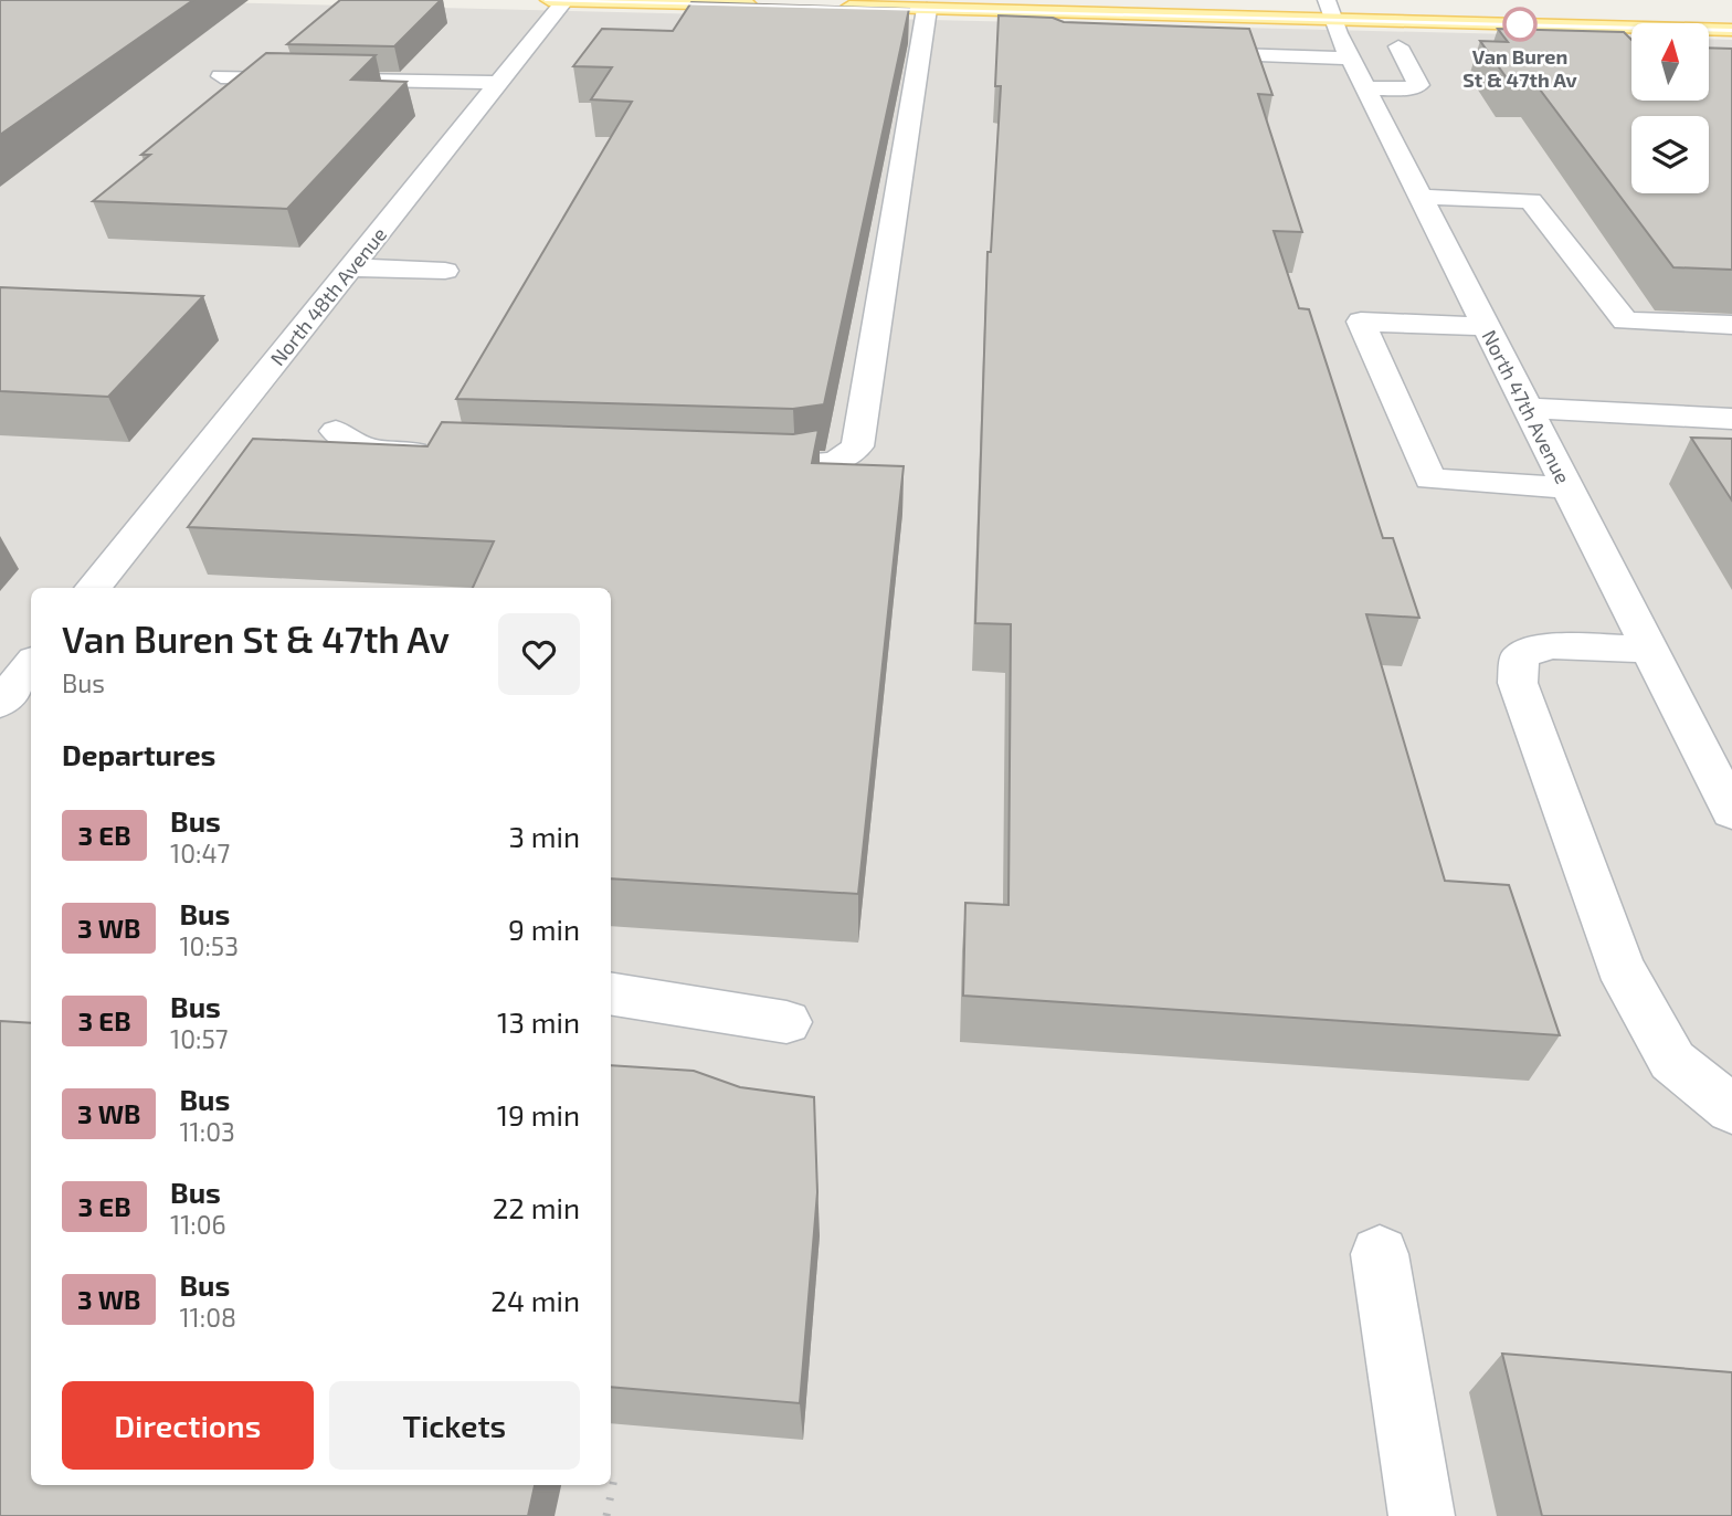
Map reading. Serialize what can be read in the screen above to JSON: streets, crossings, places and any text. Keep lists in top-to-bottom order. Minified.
{"streets":{"street":["North 48th Avenue","North 47th Avenue"]},"places":["Van Buren St & 47th Av"],"north":"top","page":{"heading":[["Van Buren St & 47th Av","Bus"],"Departures"],"list":[{"mark":"3 EB","name":"Bus","note":"10:47","value":"3 min"},{"mark":"3 WB","name":"Bus","note":"10:53","value":"9 min"},{"mark":"3 EB","name":"Bus","note":"10:57","value":"13 min"},{"mark":"3 WB","name":"Bus","note":"11:03","value":"19 min"},{"mark":"3 EB","name":"Bus","note":"11:06","value":"22 min"},{"mark":"3 WB","name":"Bus","note":"11:08","value":"24 min"}],"buttons":["Directions","Tickets"]}}
